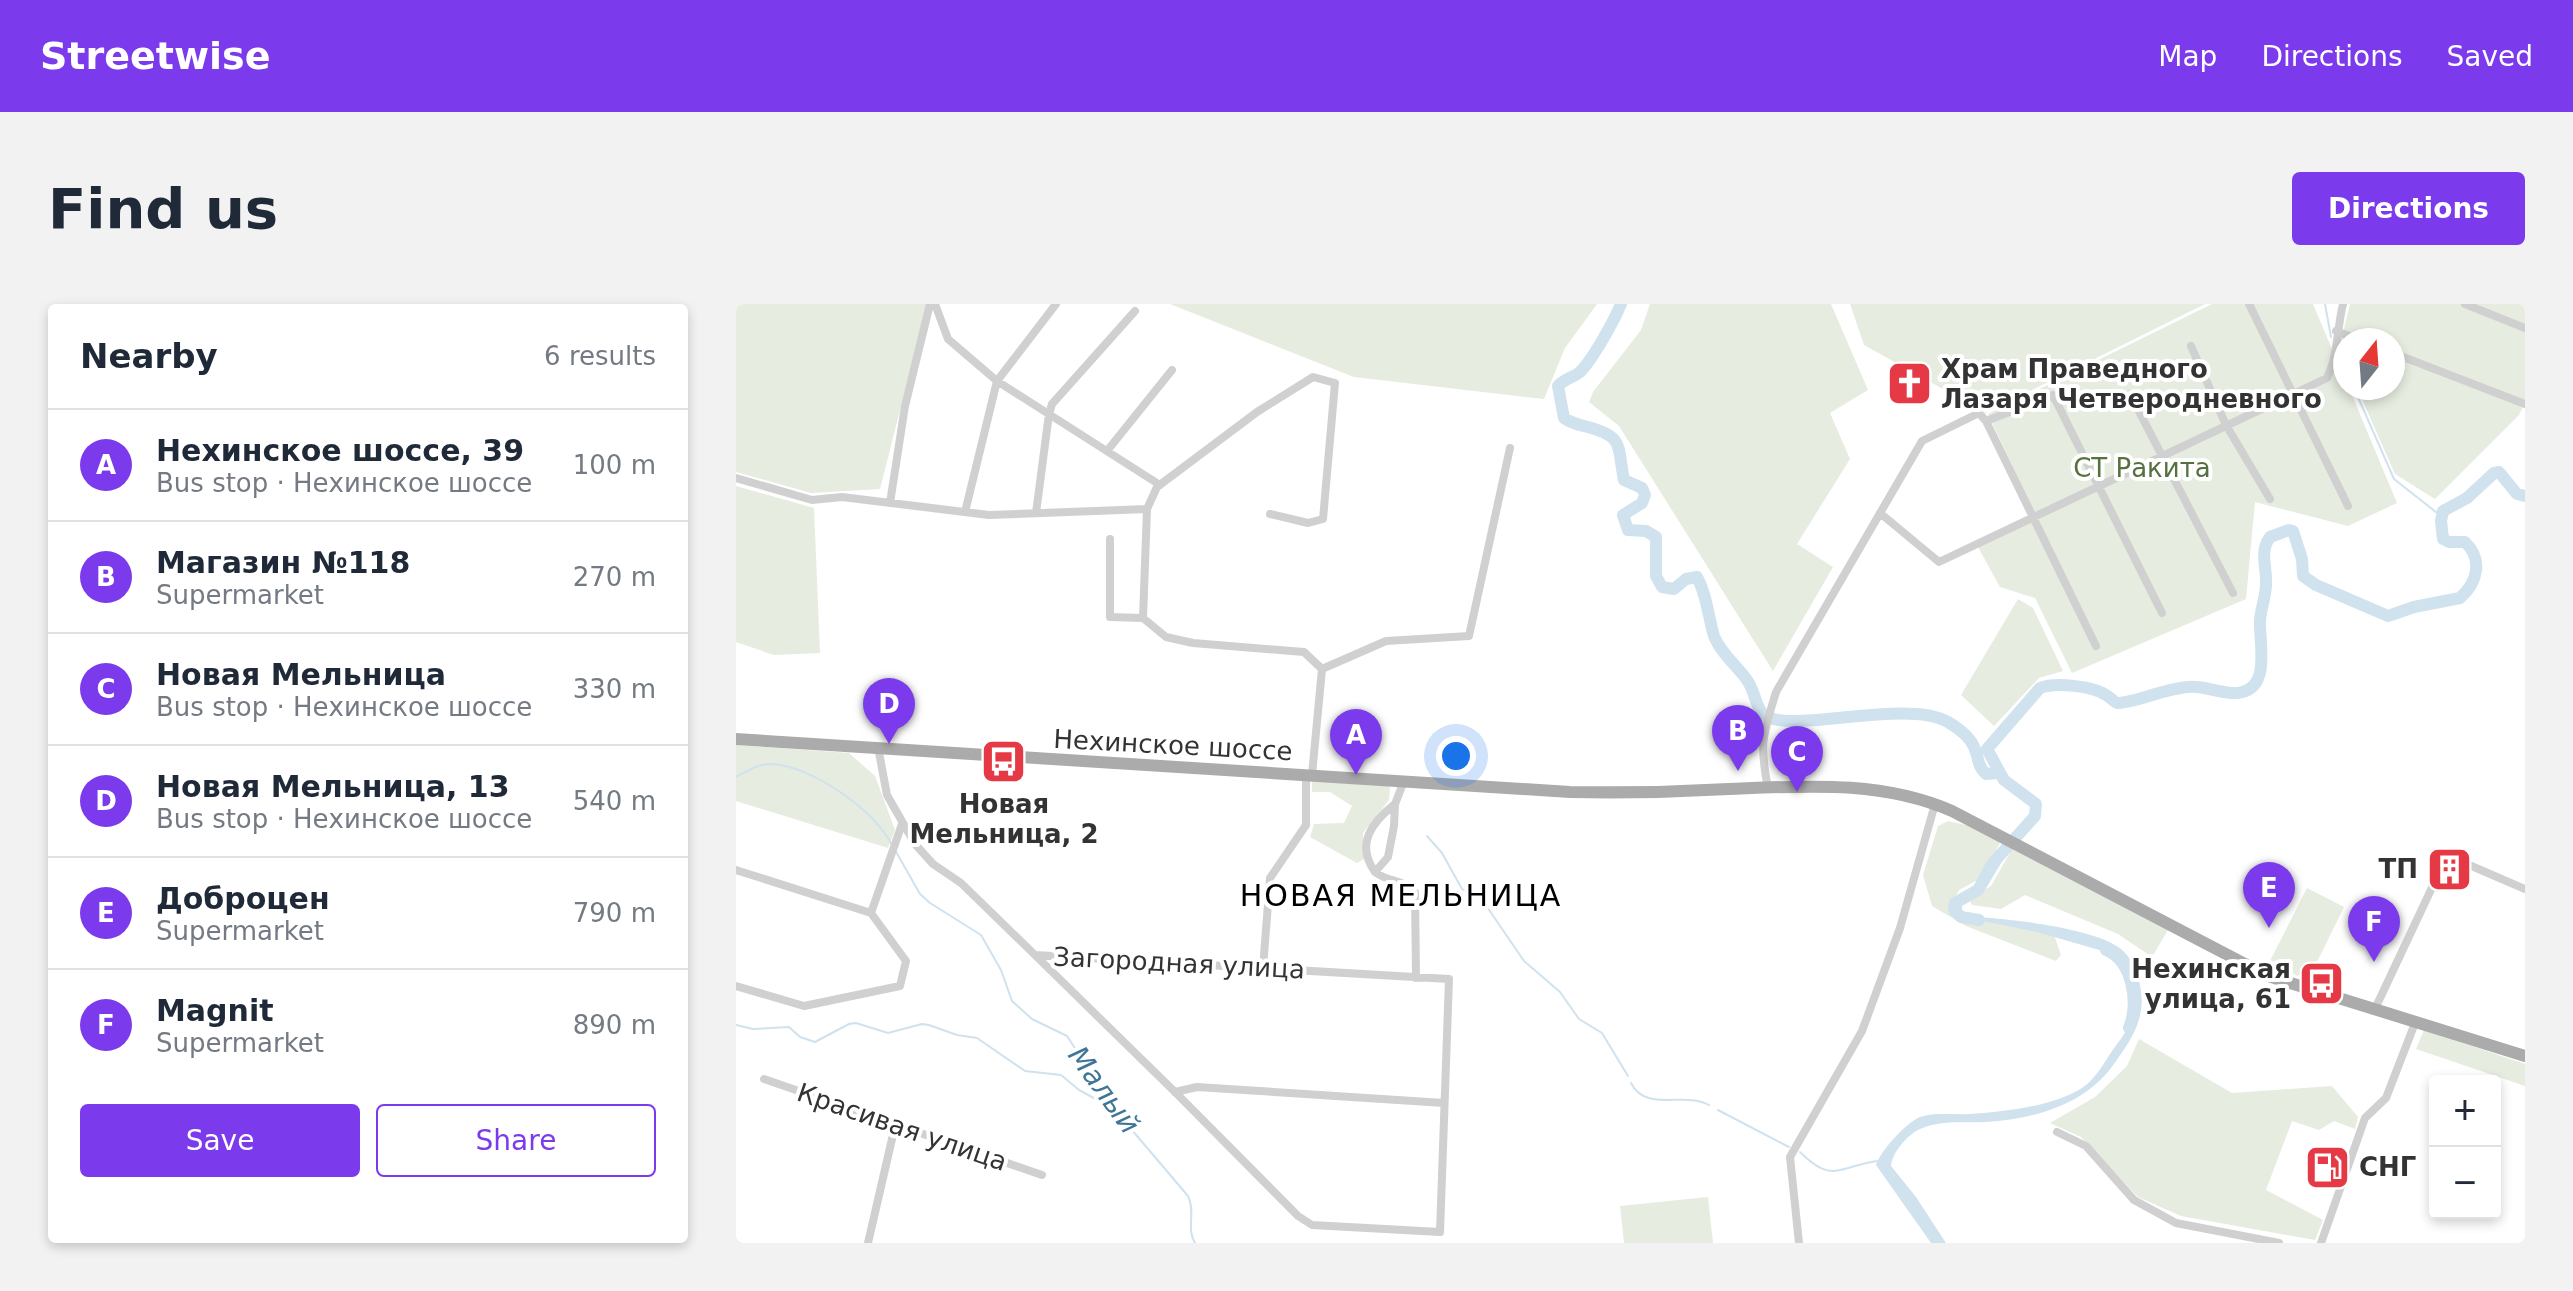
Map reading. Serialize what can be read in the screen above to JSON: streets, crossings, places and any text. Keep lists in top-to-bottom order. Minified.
{"streets":{"main road":["Нехинское шоссе"],"street":["Загородная улица","Красивая улица"]},"crossings":[["Нехинское шоссе","Загородная улица"]],"districts":["НОВАЯ МЕЛЬНИЦА"],"water":["Малый"],"parks":["СТ Ракита"],"places":{"church":["Храм Праведного Лазаря Четверодневного"],"bus stop":["Новая Мельница, 2","Нехинская улица, 61"],"building":["ТП"],"fuel station":["СНГ"]},"north":"top","page":{"header":"Streetwise","nav":["Map","Directions","Saved"],"buttons":["Directions",["Save","Share"]],"title":"Find us","heading":["Nearby","6 results"],"list":[{"mark":"A","name":"Нехинское шоссе, 39","note":"Bus stop · Нехинское шоссе","value":"100 m"},{"mark":"B","name":"Магазин №118","note":"Supermarket","value":"270 m"},{"mark":"C","name":"Новая Мельница","note":"Bus stop · Нехинское шоссе","value":"330 m"},{"mark":"D","name":"Новая Мельница, 13","note":"Bus stop · Нехинское шоссе","value":"540 m"},{"mark":"E","name":"Доброцен","note":"Supermarket","value":"790 m"},{"mark":"F","name":"Magnit","note":"Supermarket","value":"890 m"}],"pins":["D","B","A","C","E","F"],"map_buttons":["+","−"]}}
